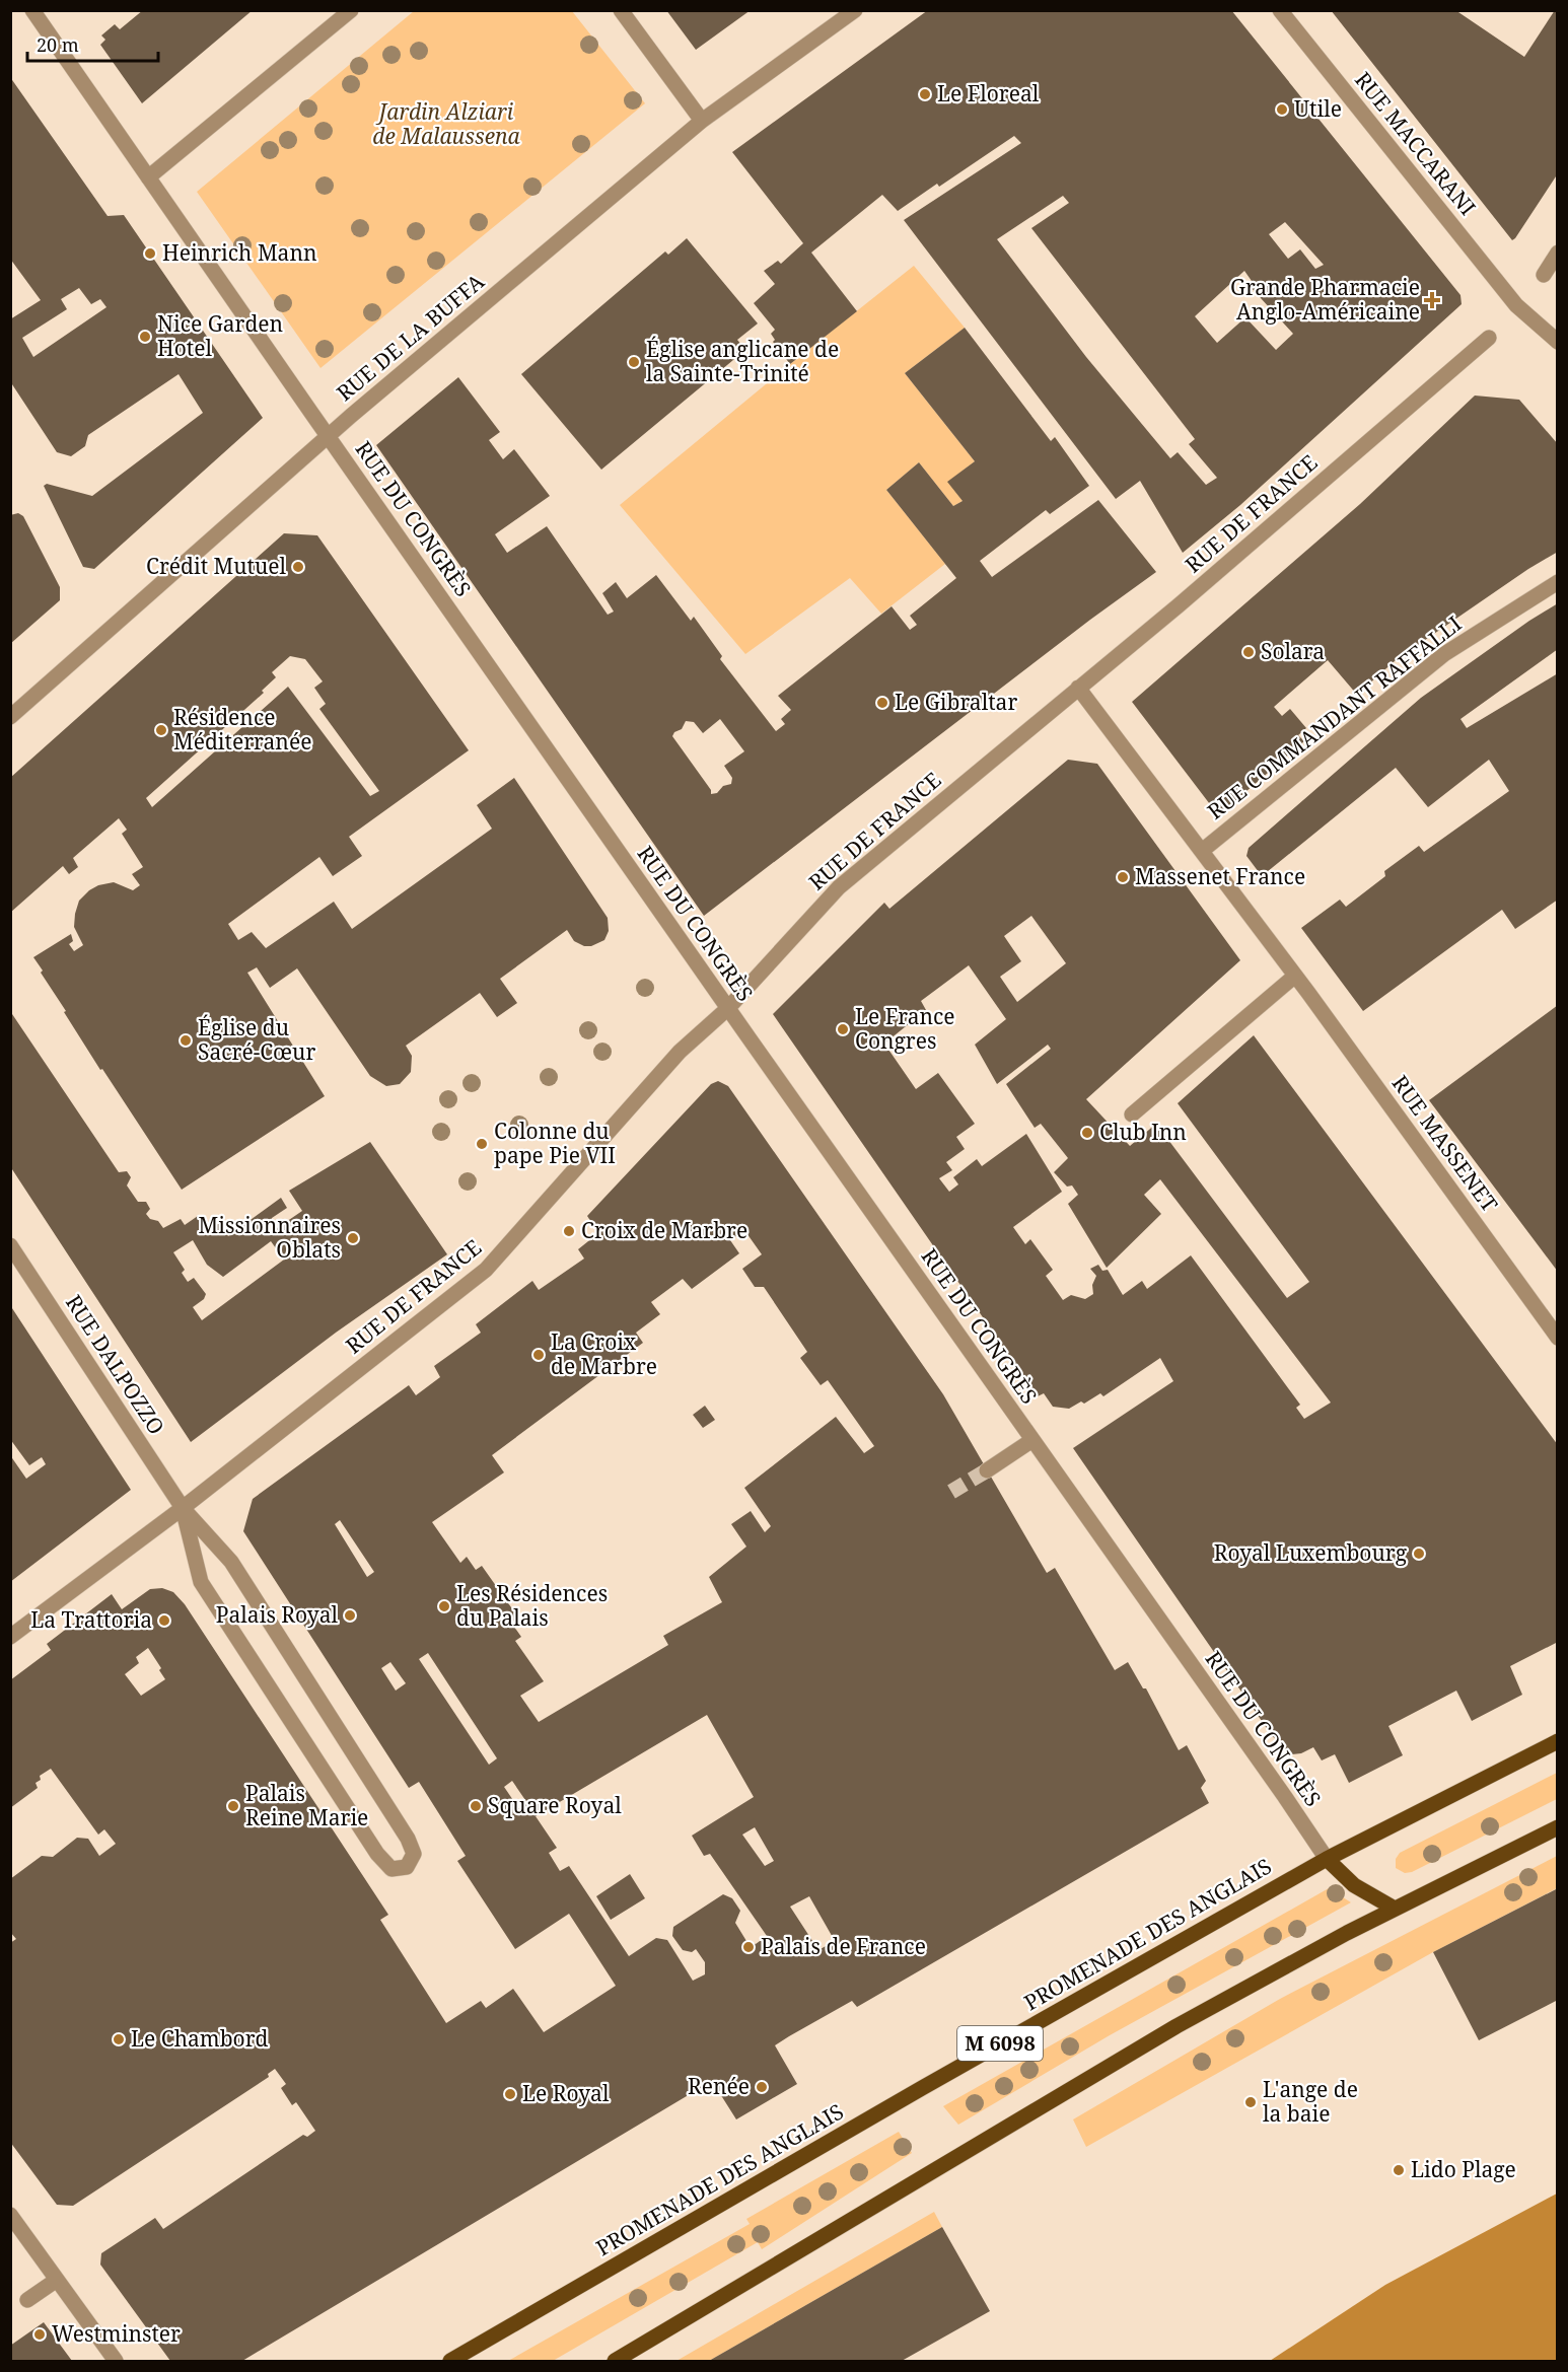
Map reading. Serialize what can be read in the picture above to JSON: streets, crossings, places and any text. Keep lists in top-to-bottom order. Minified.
{"streets":{"main road":["PROMENADE DES ANGLAIS","M 6098"],"street":["RUE MACCARANI","RUE DE LA BUFFA","RUE DE FRANCE","RUE DU CONGRÈS","RUE COMMANDANT RAFFALLI","RUE MASSENET","RUE DALPOZZO"]},"crossings":[["RUE DE LA BUFFA","RUE DU CONGRÈS"],["RUE DE FRANCE","RUE DU CONGRÈS"],["RUE DE FRANCE","RUE MASSENET"],["RUE DE FRANCE","RUE DALPOZZO"],["RUE DU CONGRÈS","PROMENADE DES ANGLAIS"],["RUE COMMANDANT RAFFALLI","RUE MASSENET"]],"parks":["Jardin Alziari de Malaussena"],"places":{"other":["Le Floreal","Utile","Heinrich Mann","Nice Garden Hotel","Église anglicane de la Sainte-Trinité","Crédit Mutuel","Solara","Le Gibraltar","Résidence Méditerranée","Massenet France","Le France Congres","Église du Sacré-Cœur","Club Inn","Colonne du pape Pie VII","Croix de Marbre","Missionnaires Oblats","La Croix de Marbre","Royal Luxembourg","Les Résidences du Palais","Palais Royal","La Trattoria","Palais Reine Marie","Square Royal","Palais de France","Le Chambord","Renée","Le Royal","L'ange de la baie","Lido Plage","Westminster"],"health":["Grande Pharmacie Anglo-Américaine"]},"scale_bar":"20 m"}
